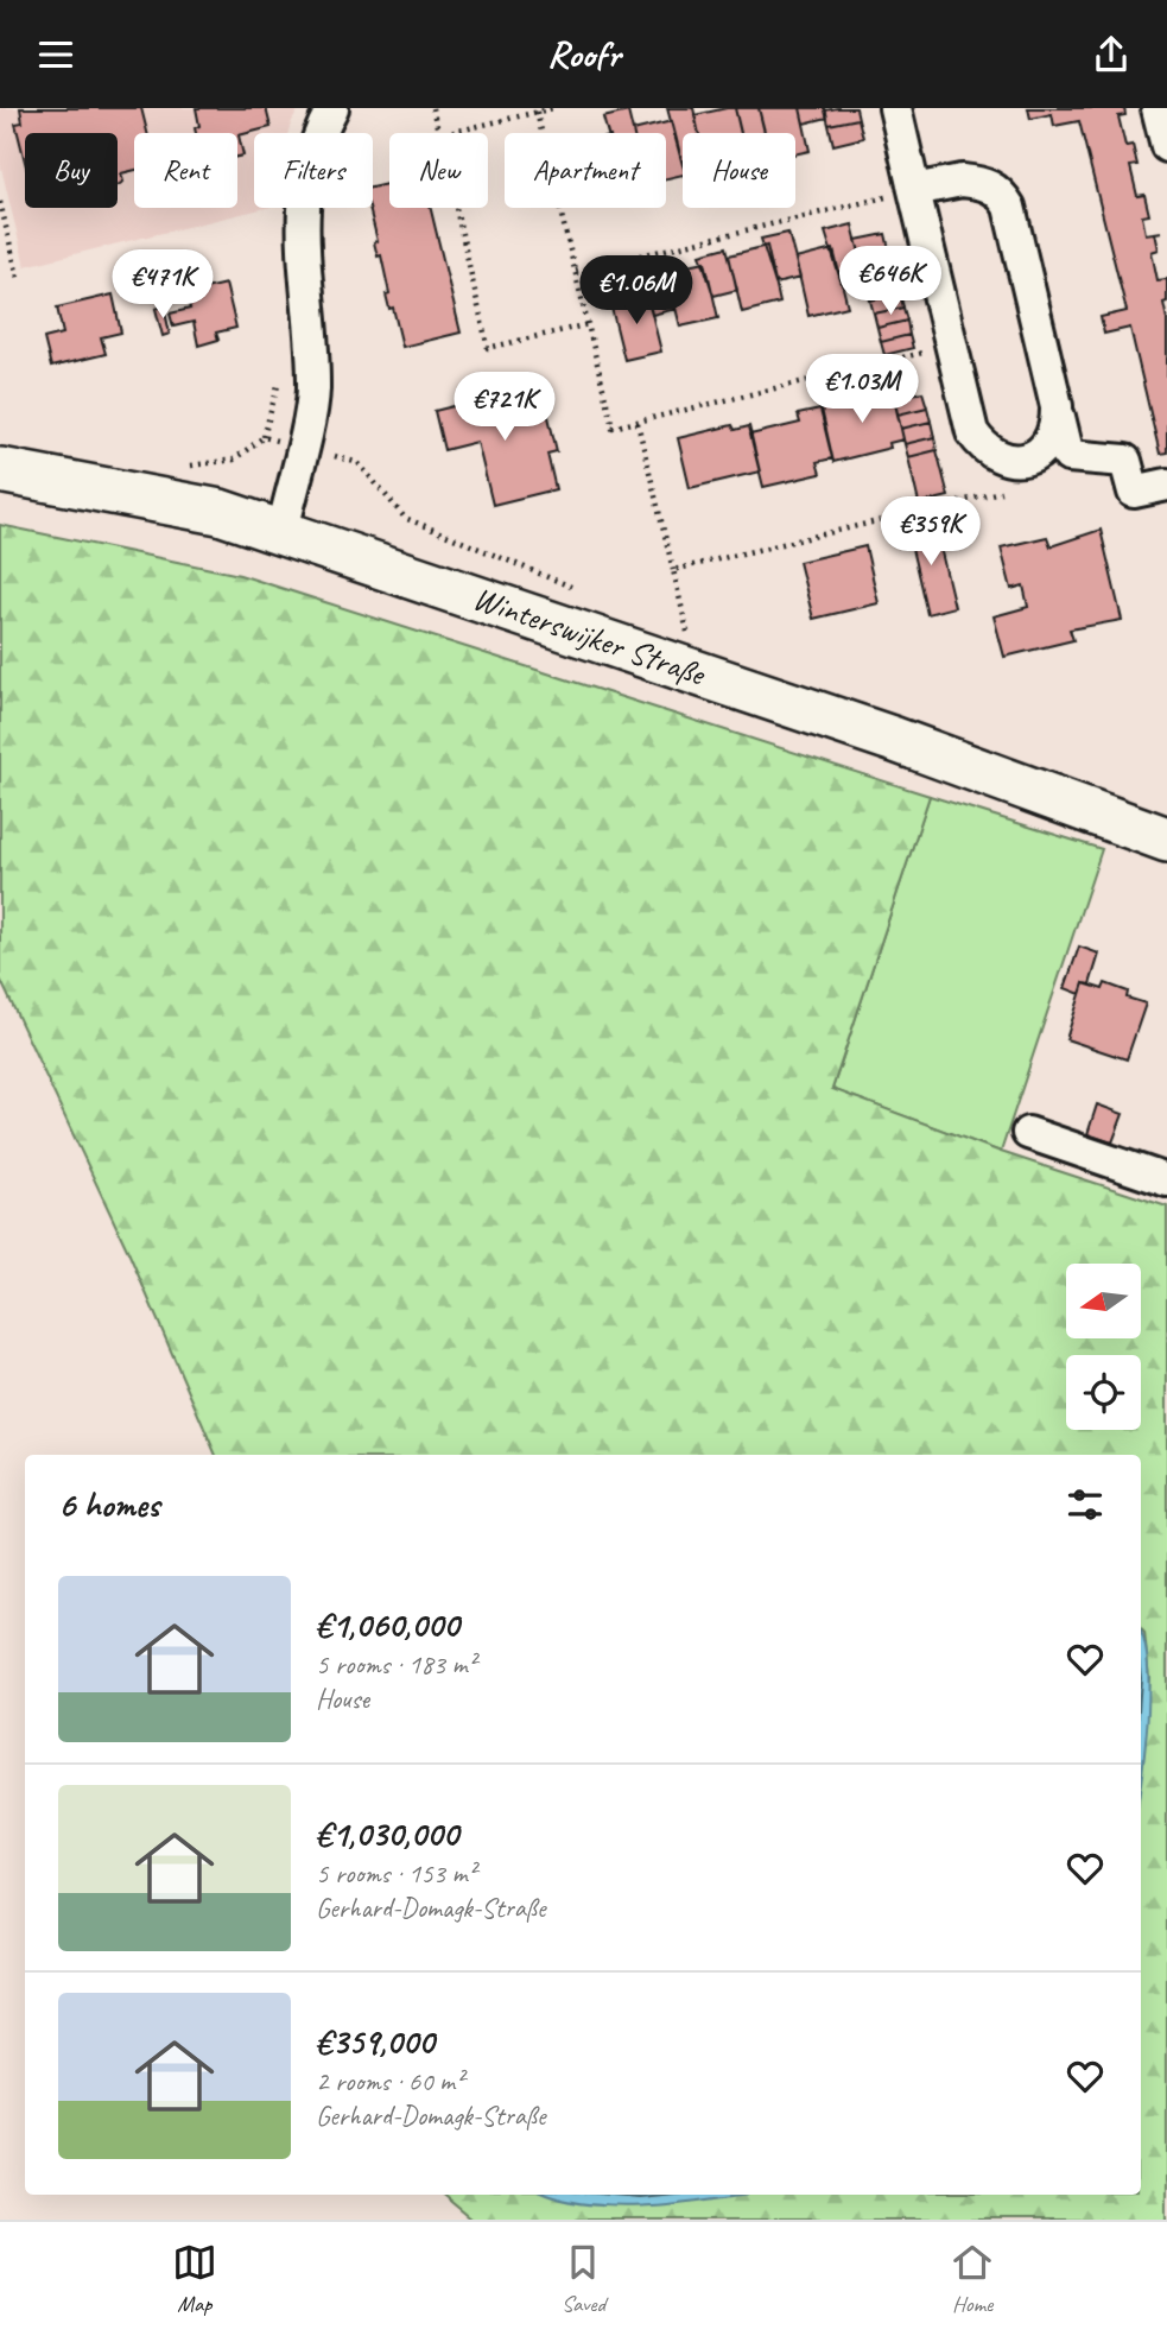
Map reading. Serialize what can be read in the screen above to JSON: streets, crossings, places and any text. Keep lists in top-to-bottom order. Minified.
{"streets":{"main road":["Winterswijker Straße"]},"north":"left","page":{"header":"Roofr","chip":["Buy","Rent","Filters","New","Apartment","House"],"price":["€646K","€471K","€1.06M","€1.03M","€721K","€359K"],"heading":"6 homes","list":[{"name":"€1,060,000","note":"5 rooms · 183 m² · House"},{"name":"€1,030,000","note":"5 rooms · 153 m² · Gerhard-Domagk-Straße"},{"name":"€359,000","note":"2 rooms · 60 m² · Gerhard-Domagk-Straße"}],"tabs":["Map","Saved","Home"]}}
